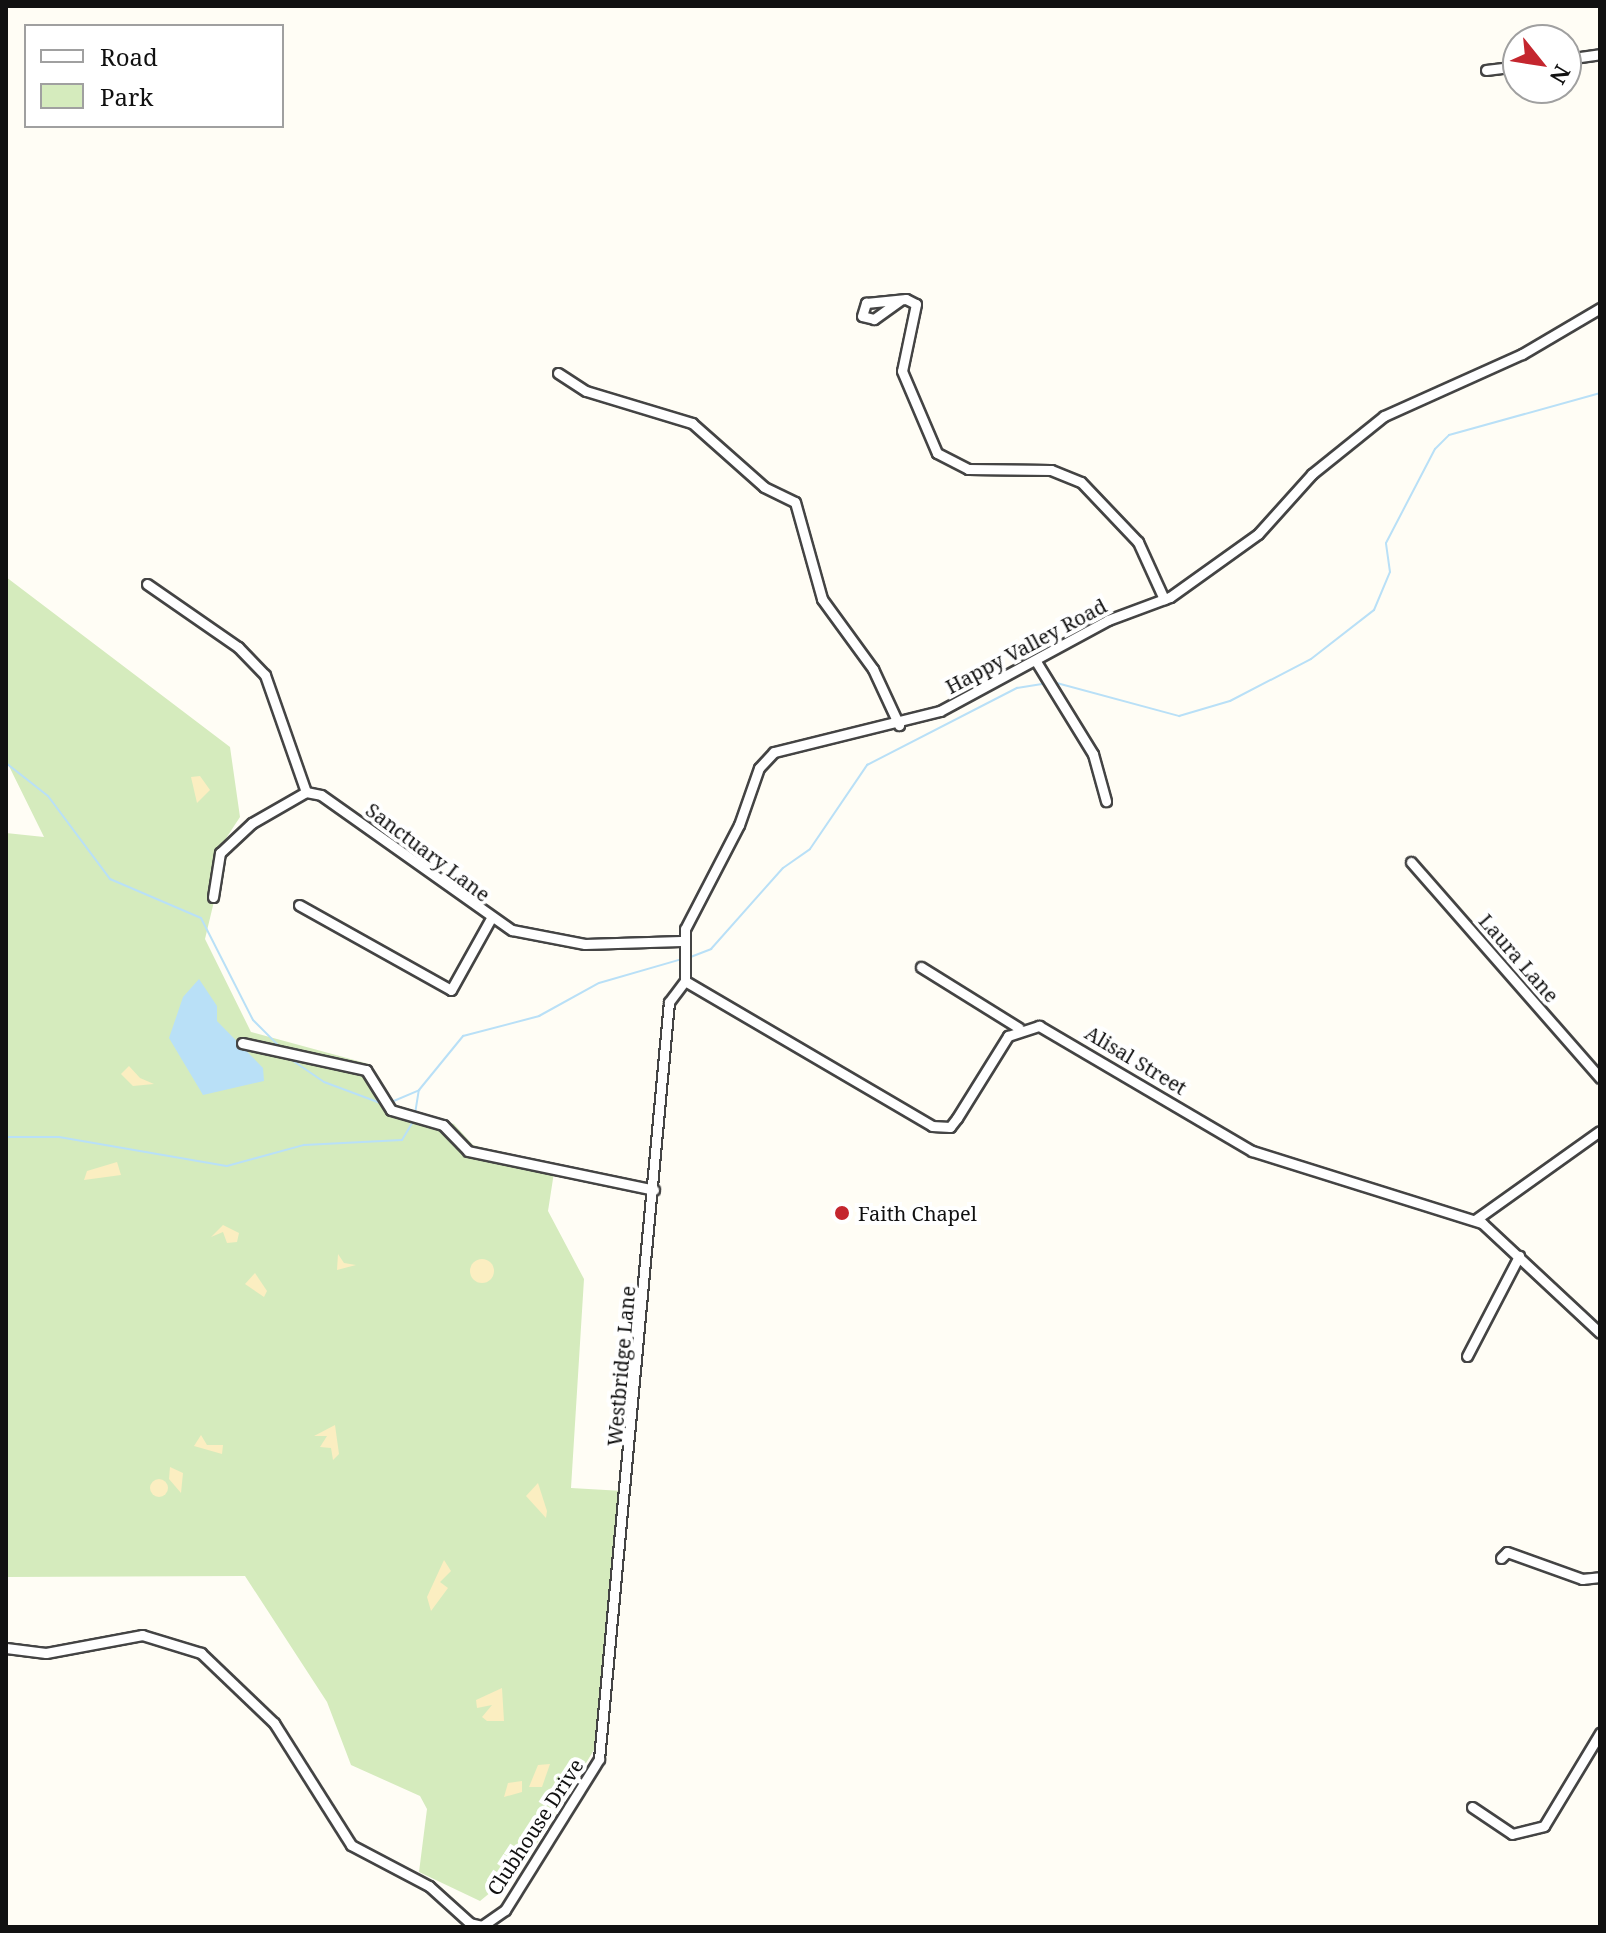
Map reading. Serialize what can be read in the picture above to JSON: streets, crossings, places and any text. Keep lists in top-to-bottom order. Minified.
{"streets":{"street":["Happy Valley Road","Sanctuary Lane","Laura Lane","Alisal Street","Westbridge Lane","Clubhouse Drive"]},"crossings":[["Happy Valley Road","Sanctuary Lane"],["Happy Valley Road","Westbridge Lane"],["Westbridge Lane","Clubhouse Drive"]],"places":["Faith Chapel"],"legend":["Road","Park"],"north":"bottom right"}
